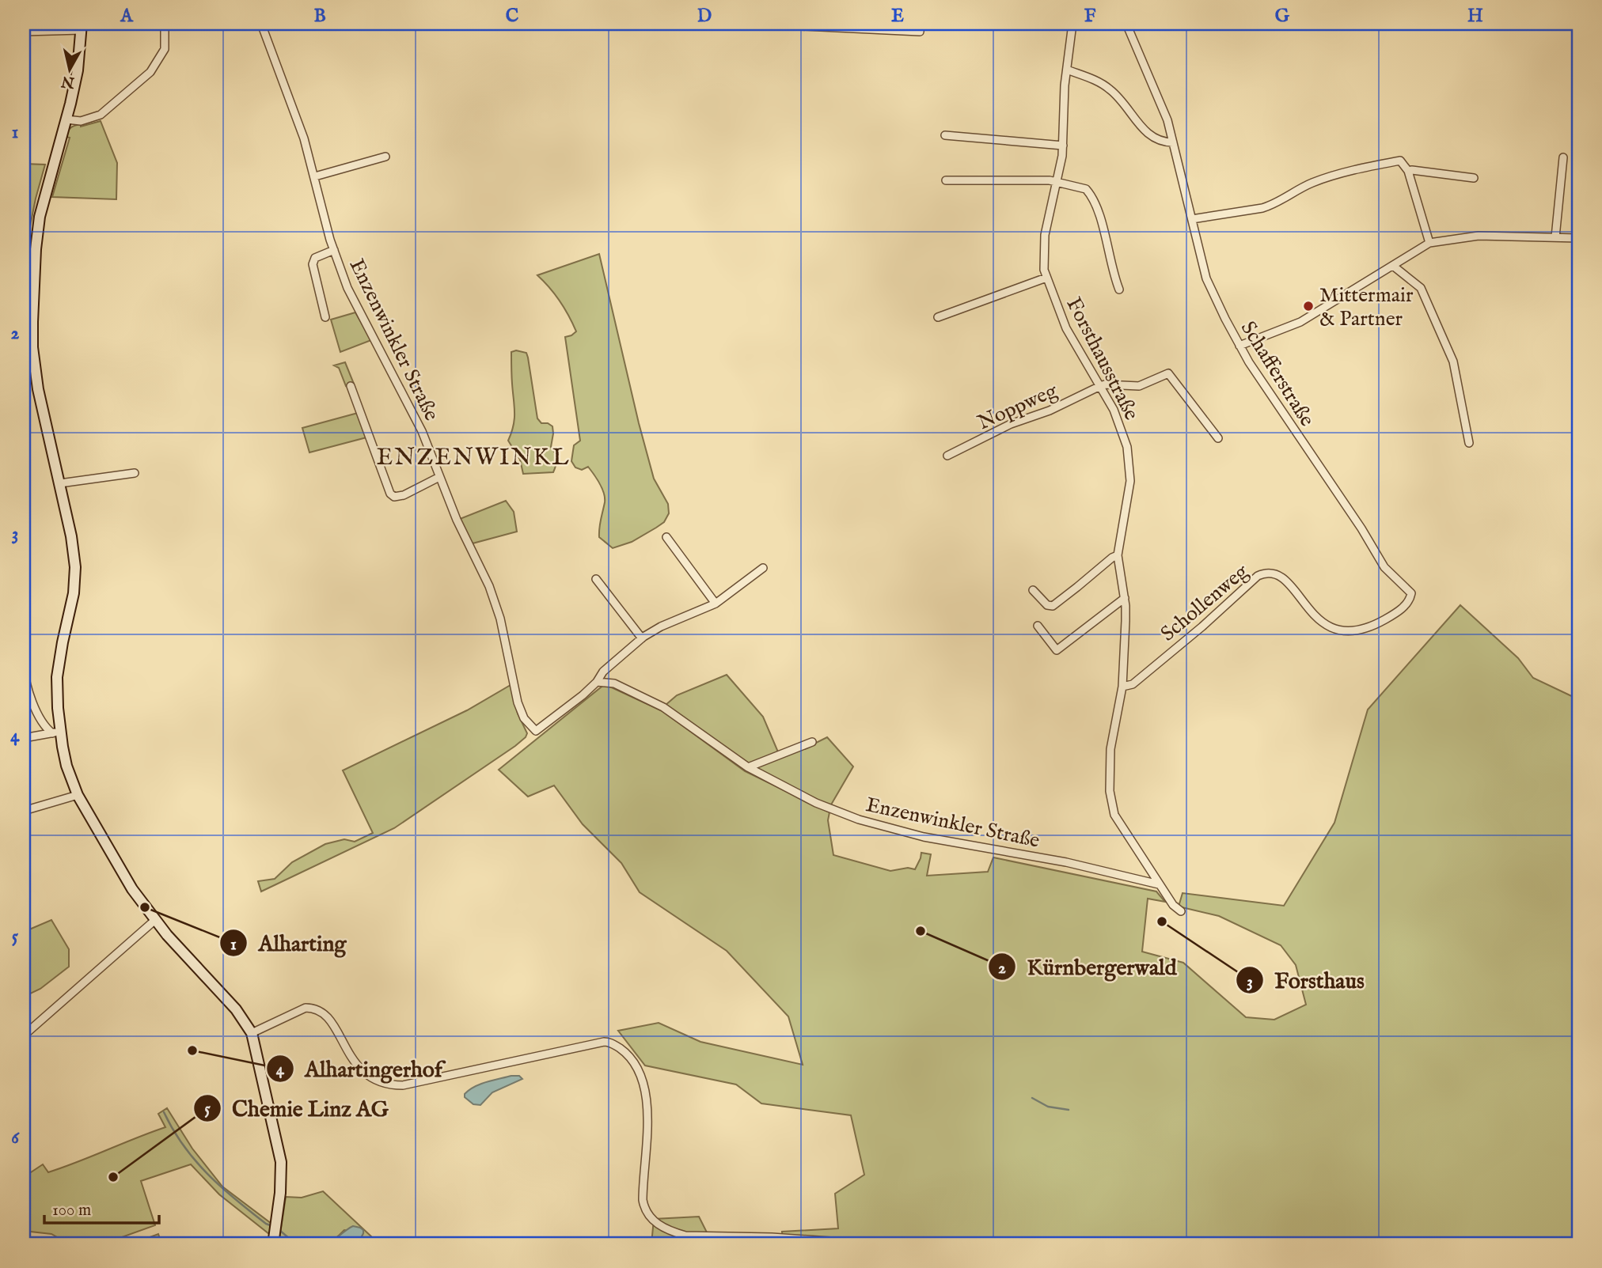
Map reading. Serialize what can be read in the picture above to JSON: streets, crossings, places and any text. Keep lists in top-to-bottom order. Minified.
{"streets":{"street":["Enzenwinkler Straße","Forsthausstraße","Schafferstraße","Noppweg","Schollenweg"]},"crossings":[["Enzenwinkler Straße","Forsthausstraße"],["Forsthausstraße","Noppweg"],["Forsthausstraße","Schollenweg"],["Schafferstraße","Schollenweg"]],"districts":["ENZENWINKL"],"places":["Mittermair & Partner","Alharting","Forsthaus","Kürnbergerwald","Alhartingerhof","Chemie Linz AG"],"scale_bar":"100 m","north":"bottom","grid":{"columns":["A","B","C","D","E","F","G","H"],"rows":["1","2","3","4","5","6"]}}
